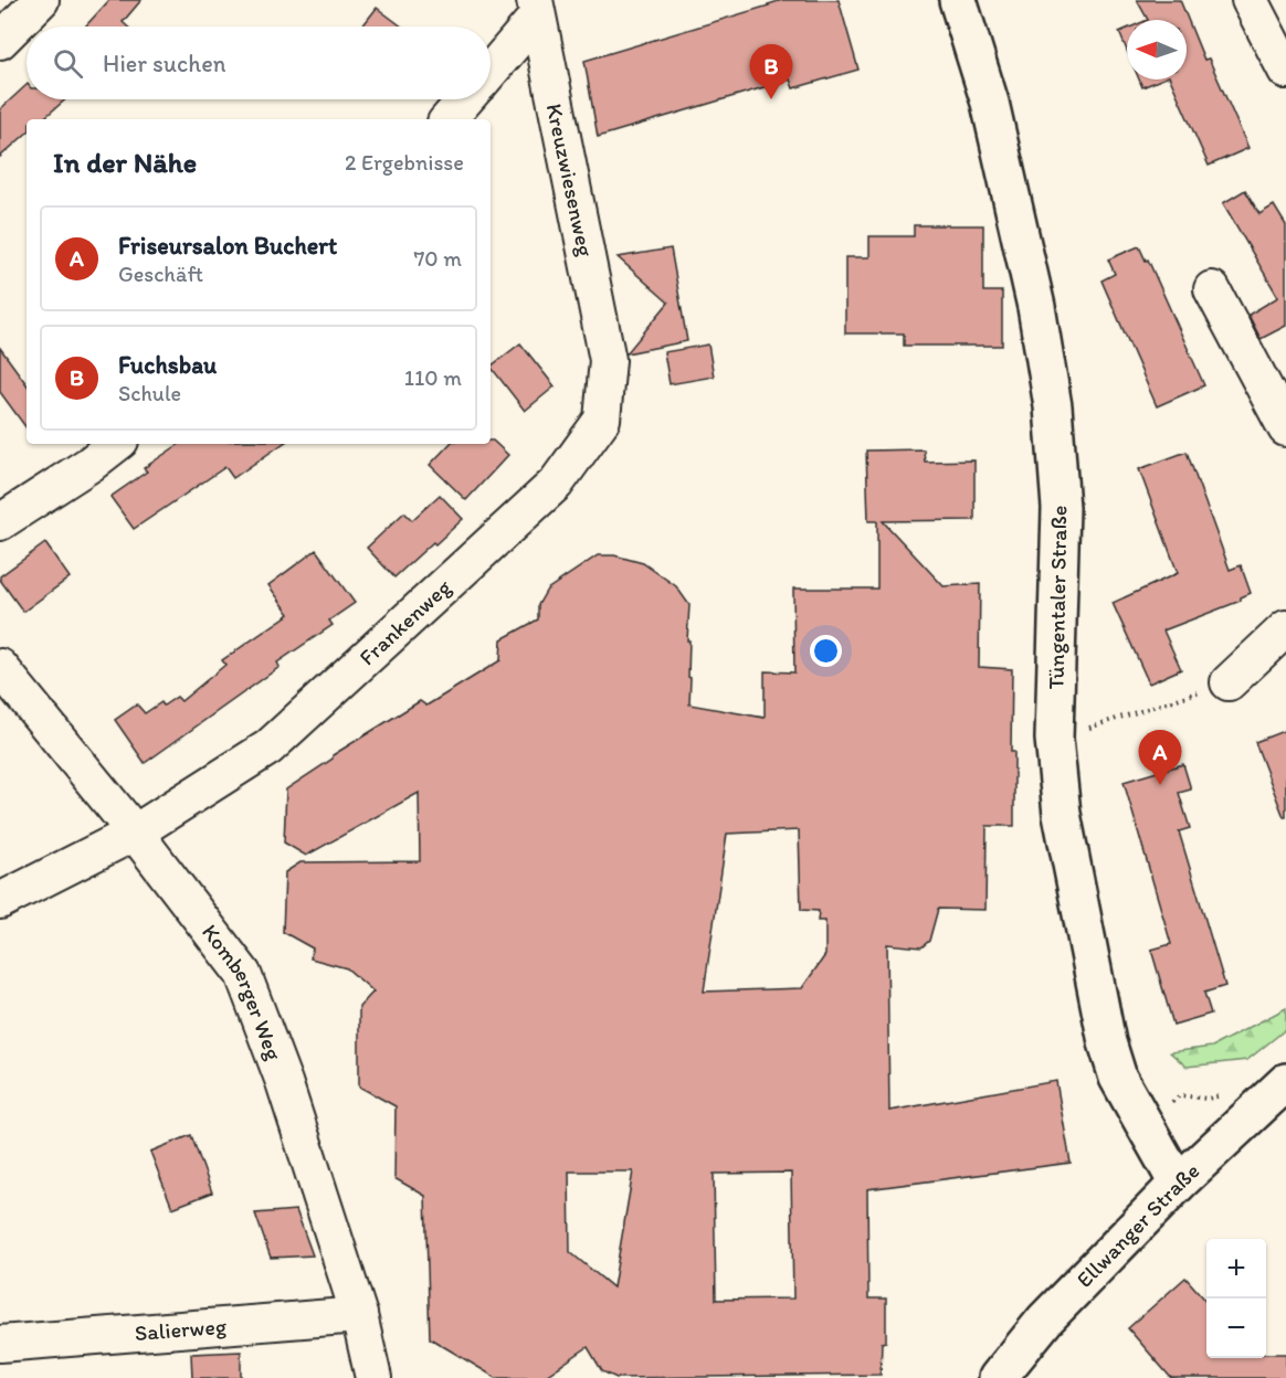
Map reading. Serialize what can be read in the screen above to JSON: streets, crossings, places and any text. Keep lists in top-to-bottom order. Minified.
{"streets":{"street":["Kreuzwiesenweg","Tüngentaler Straße","Frankenweg","Komberger Weg","Ellwanger Straße","Salierweg"]},"crossings":[["Kreuzwiesenweg","Frankenweg"],["Tüngentaler Straße","Ellwanger Straße"],["Frankenweg","Komberger Weg"],["Komberger Weg","Salierweg"]],"north":"left","page":{"search":"Hier suchen","pins":["B","A"],"heading":["In der Nähe","2 Ergebnisse"],"list":[{"mark":"A","name":"Friseursalon Buchert","note":"Geschäft","value":"70 m"},{"mark":"B","name":"Fuchsbau","note":"Schule","value":"110 m"}],"map_buttons":["+","−"]}}
